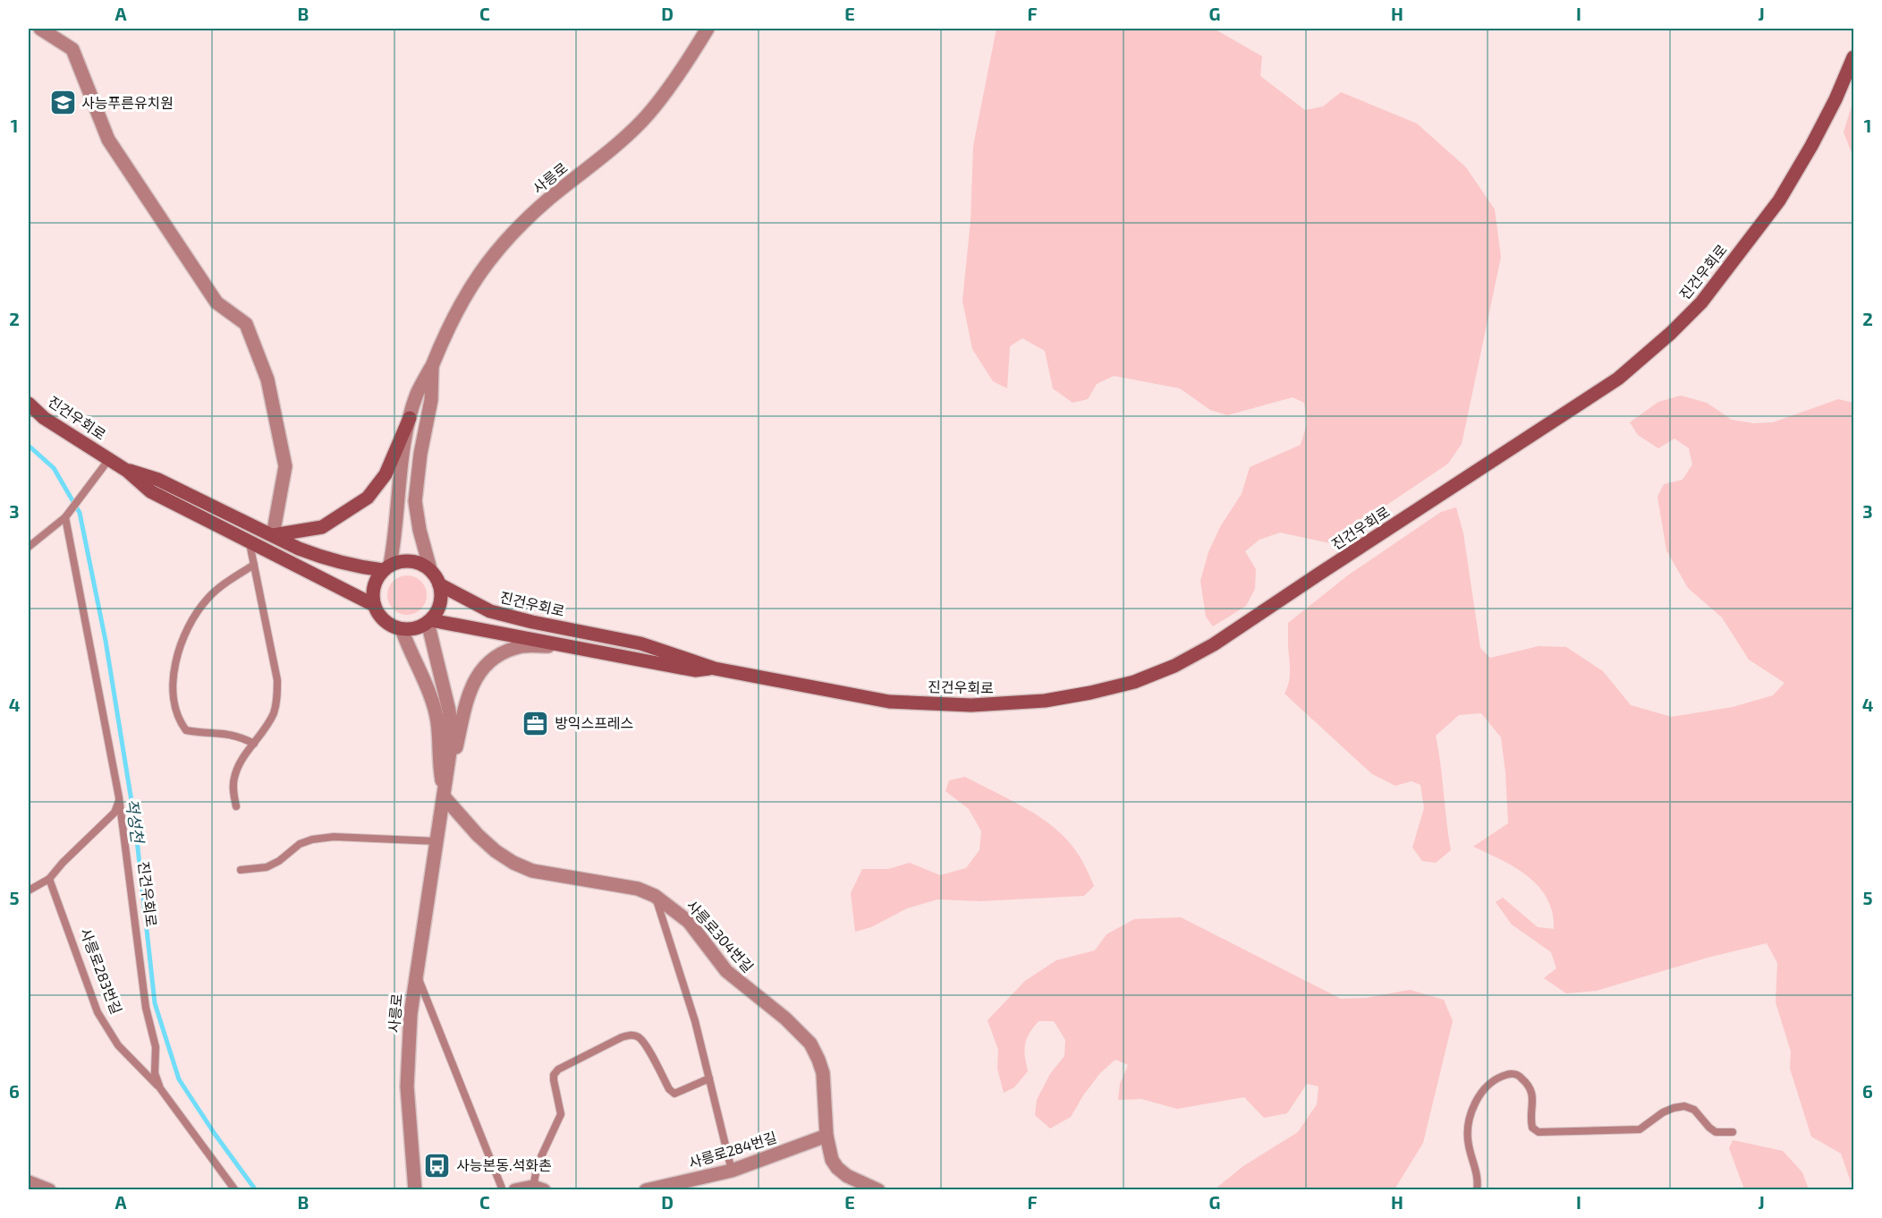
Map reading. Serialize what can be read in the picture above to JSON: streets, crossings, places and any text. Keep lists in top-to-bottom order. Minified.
{"streets":{"main road":["진건우회로"],"street":["사릉로","사릉로304번길","사릉로284번길"],"lane":["사릉로283번길"]},"crossings":[["사릉로","진건우회로"],["사릉로","사릉로304번길"],["진건우회로","사릉로283번길"],["사릉로304번길","사릉로284번길"]],"water":["적성천"],"places":{"school or university":["사능푸른유치원"],"office":["방익스프레스"],"bus stop":["사능본동.석화촌"]},"grid":{"columns":["A","B","C","D","E","F","G","H","I","J"],"rows":["1","2","3","4","5","6"]}}
